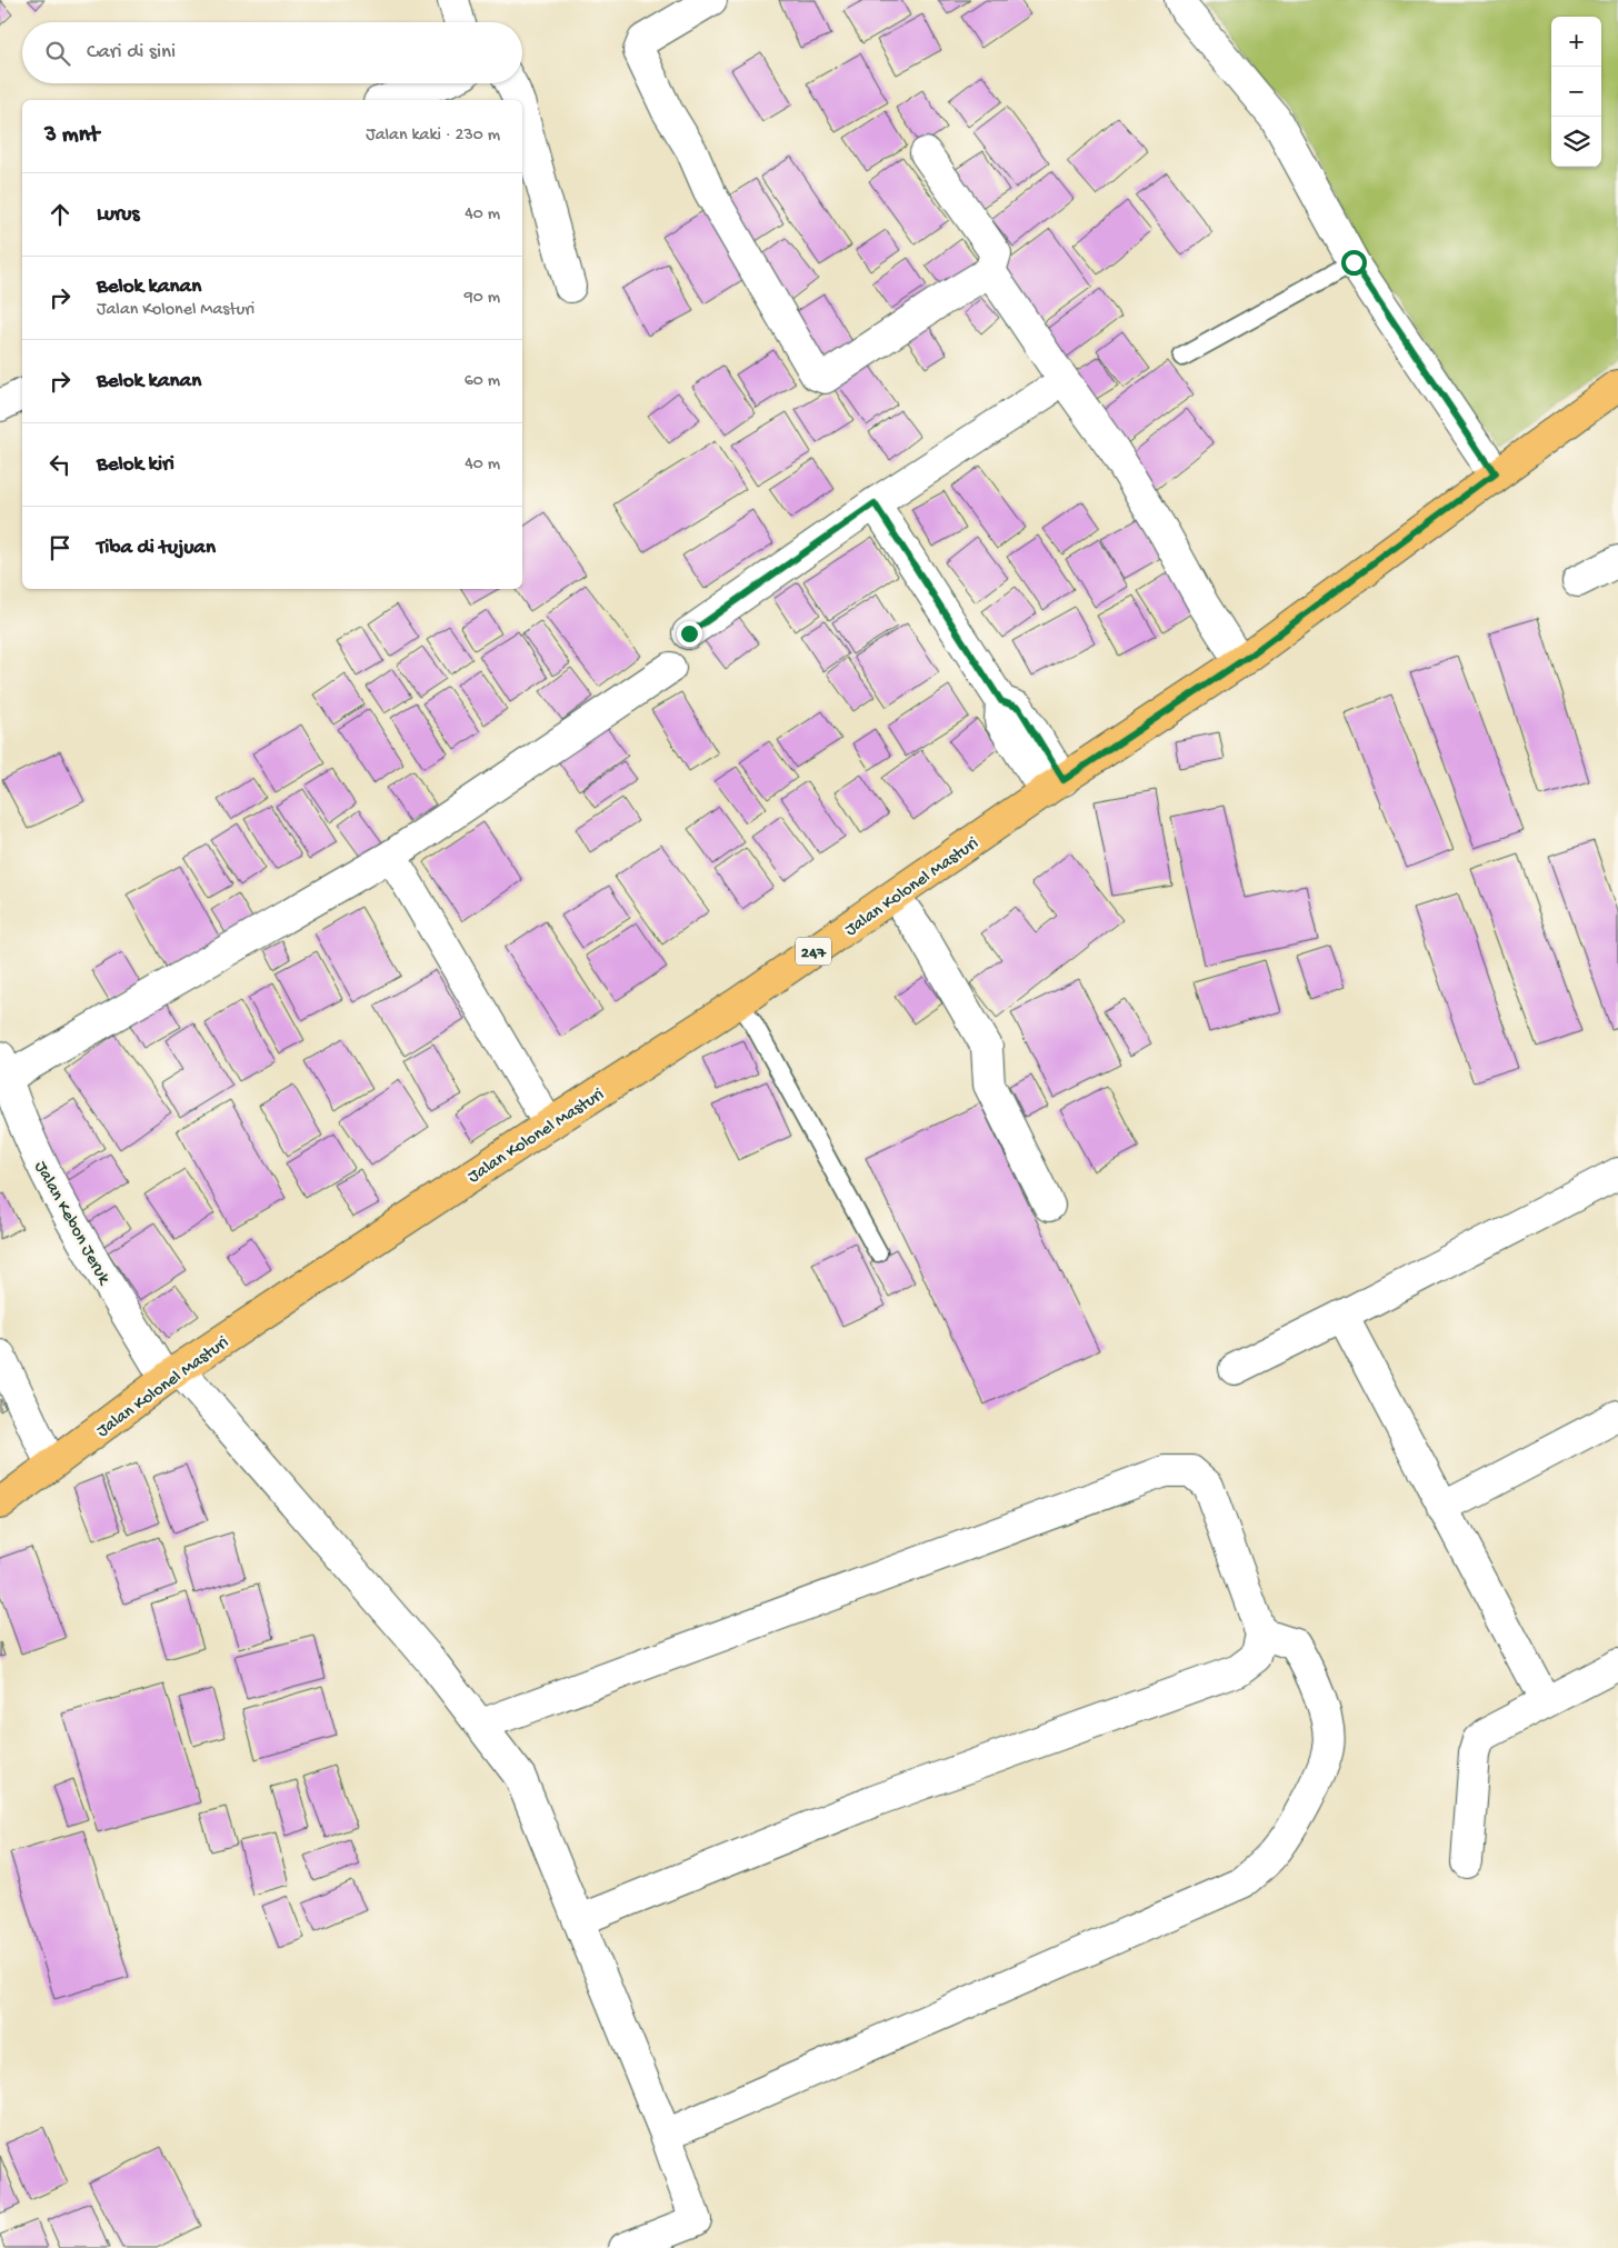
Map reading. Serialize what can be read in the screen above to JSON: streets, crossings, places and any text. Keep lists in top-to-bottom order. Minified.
{"streets":{"main road":["Jalan Kolonel Masturi","247"],"street":["Jalan Kebon Jeruk"]},"crossings":[["Jalan Kolonel Masturi","Jalan Kebon Jeruk"]],"page":{"map_buttons":["+","−"],"search":"Cari di sini","heading":["3 mnt","Jalan kaki · 230 m"],"list":[["Lurus","40 m"],["Belok kanan","Jalan Kolonel Masturi","90 m"],["Belok kanan","60 m"],["Belok kiri","40 m"],"Tiba di tujuan"]}}
